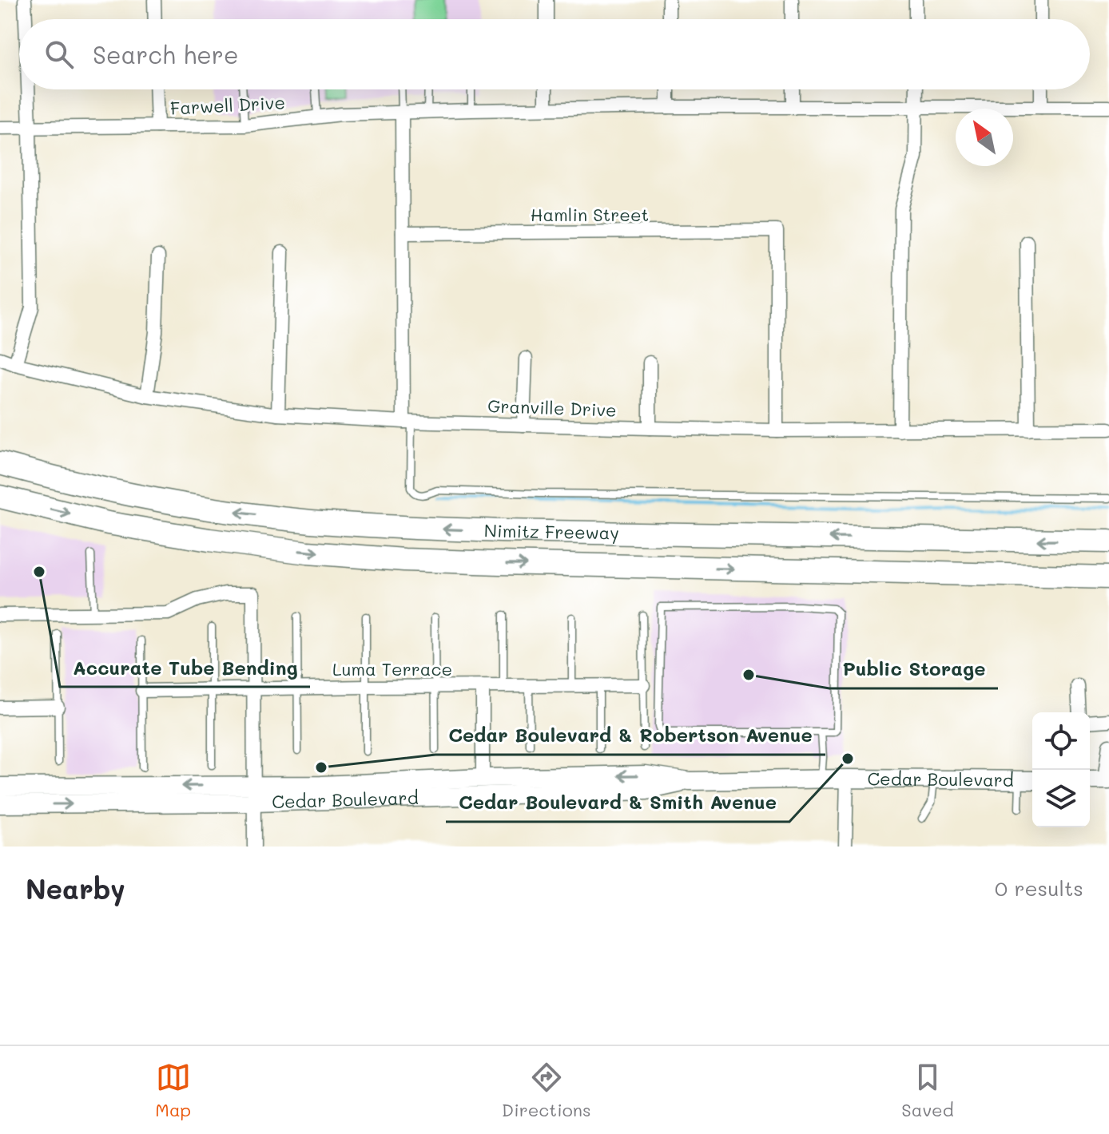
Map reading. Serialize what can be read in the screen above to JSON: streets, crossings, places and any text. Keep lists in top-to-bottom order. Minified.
{"streets":{"highway":["Nimitz Freeway"],"main road":["Cedar Boulevard"],"street":["Farwell Drive","Hamlin Street","Granville Drive","Luma Terrace"]},"crossings":[["Hamlin Street","Granville Drive"]],"places":["Accurate Tube Bending","Public Storage","Cedar Boulevard & Smith Avenue","Cedar Boulevard & Robertson Avenue"],"north":"top left","page":{"search":"Search here","heading":["Nearby","0 results"],"nav":["Map","Directions","Saved"]}}
